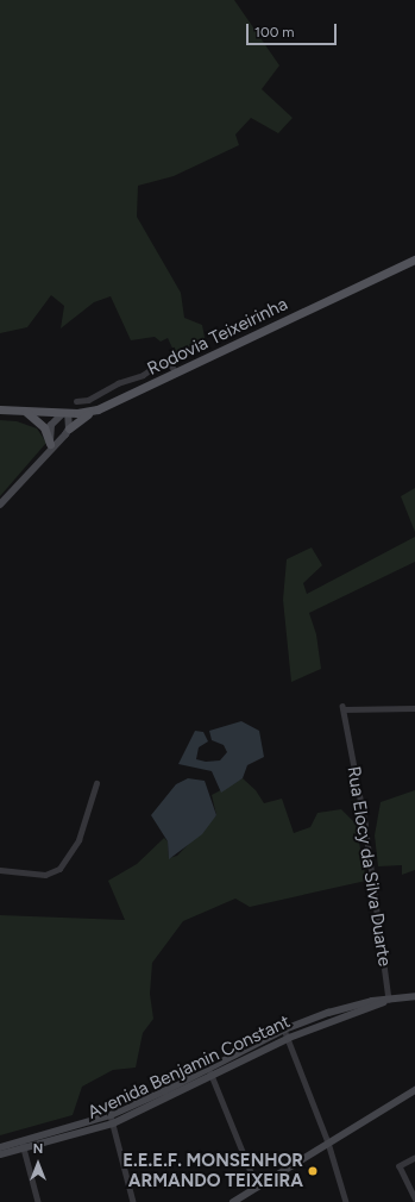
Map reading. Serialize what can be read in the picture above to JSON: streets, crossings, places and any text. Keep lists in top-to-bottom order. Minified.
{"streets":{"main road":["Rodovia Teixeirinha","Avenida Benjamin Constant"],"street":["Rua Elocy da Silva Duarte"]},"crossings":[["Rua Elocy da Silva Duarte","Avenida Benjamin Constant"]],"places":["E.E.E.F. MONSENHOR ARMANDO TEIXEIRA"],"scale_bar":"100 m","north":"top"}
